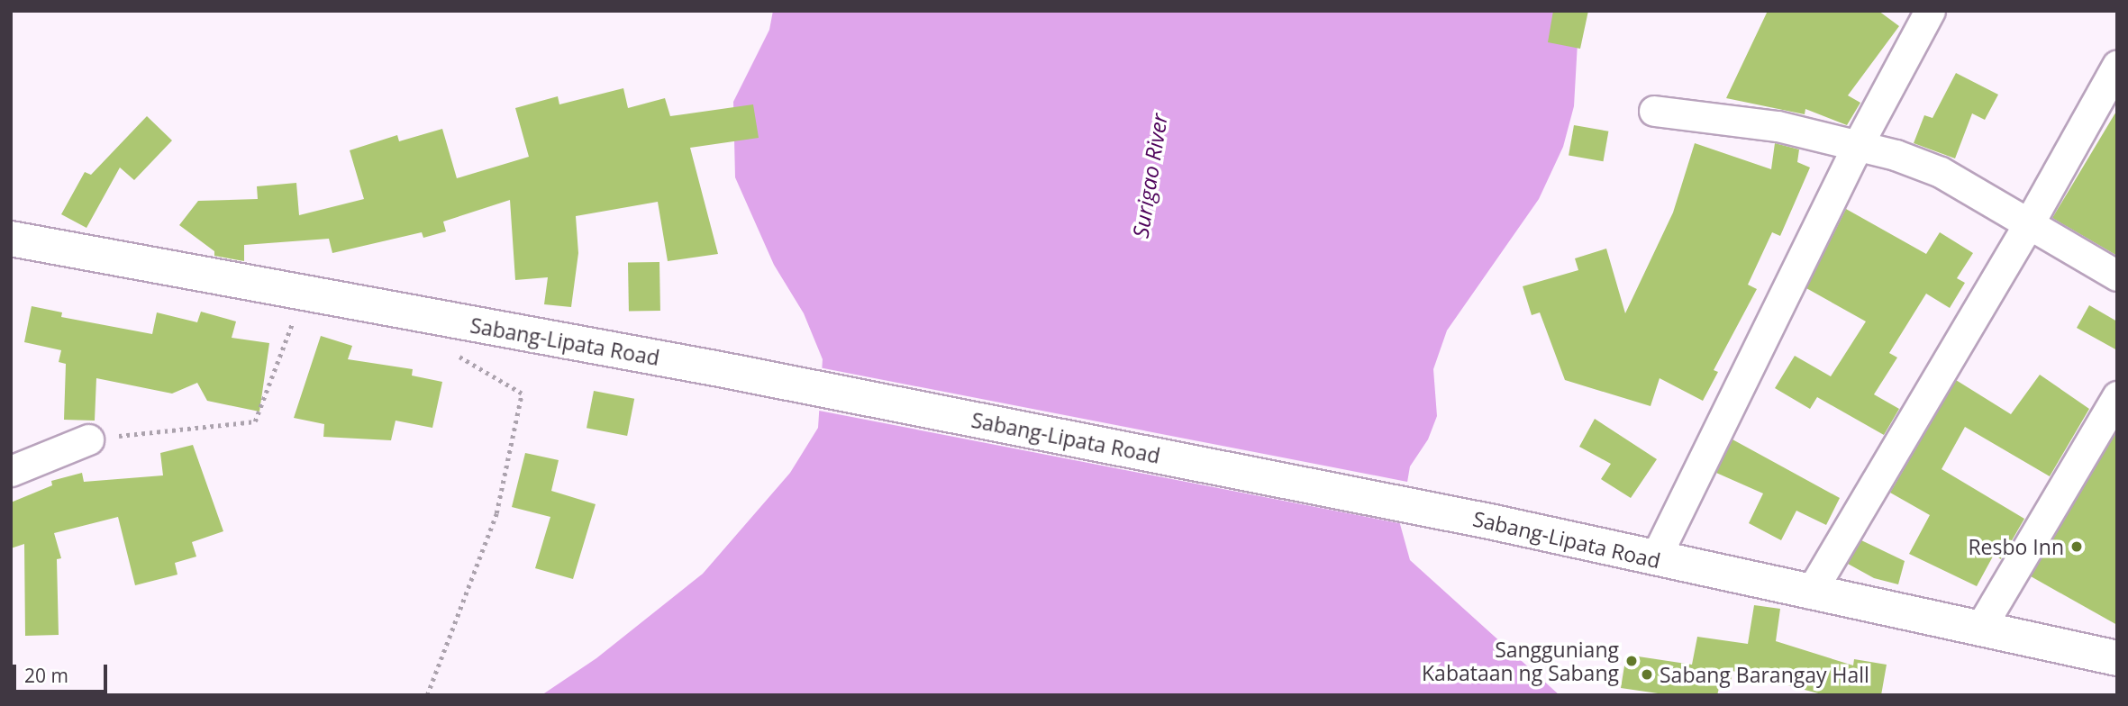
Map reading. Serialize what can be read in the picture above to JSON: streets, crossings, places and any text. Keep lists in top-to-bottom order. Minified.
{"streets":{"main road":["Sabang-Lipata Road"]},"water":["Surigao River"],"places":["Resbo Inn","Sangguniang Kabataan ng Sabang","Sabang Barangay Hall"],"scale_bar":"20 m"}
